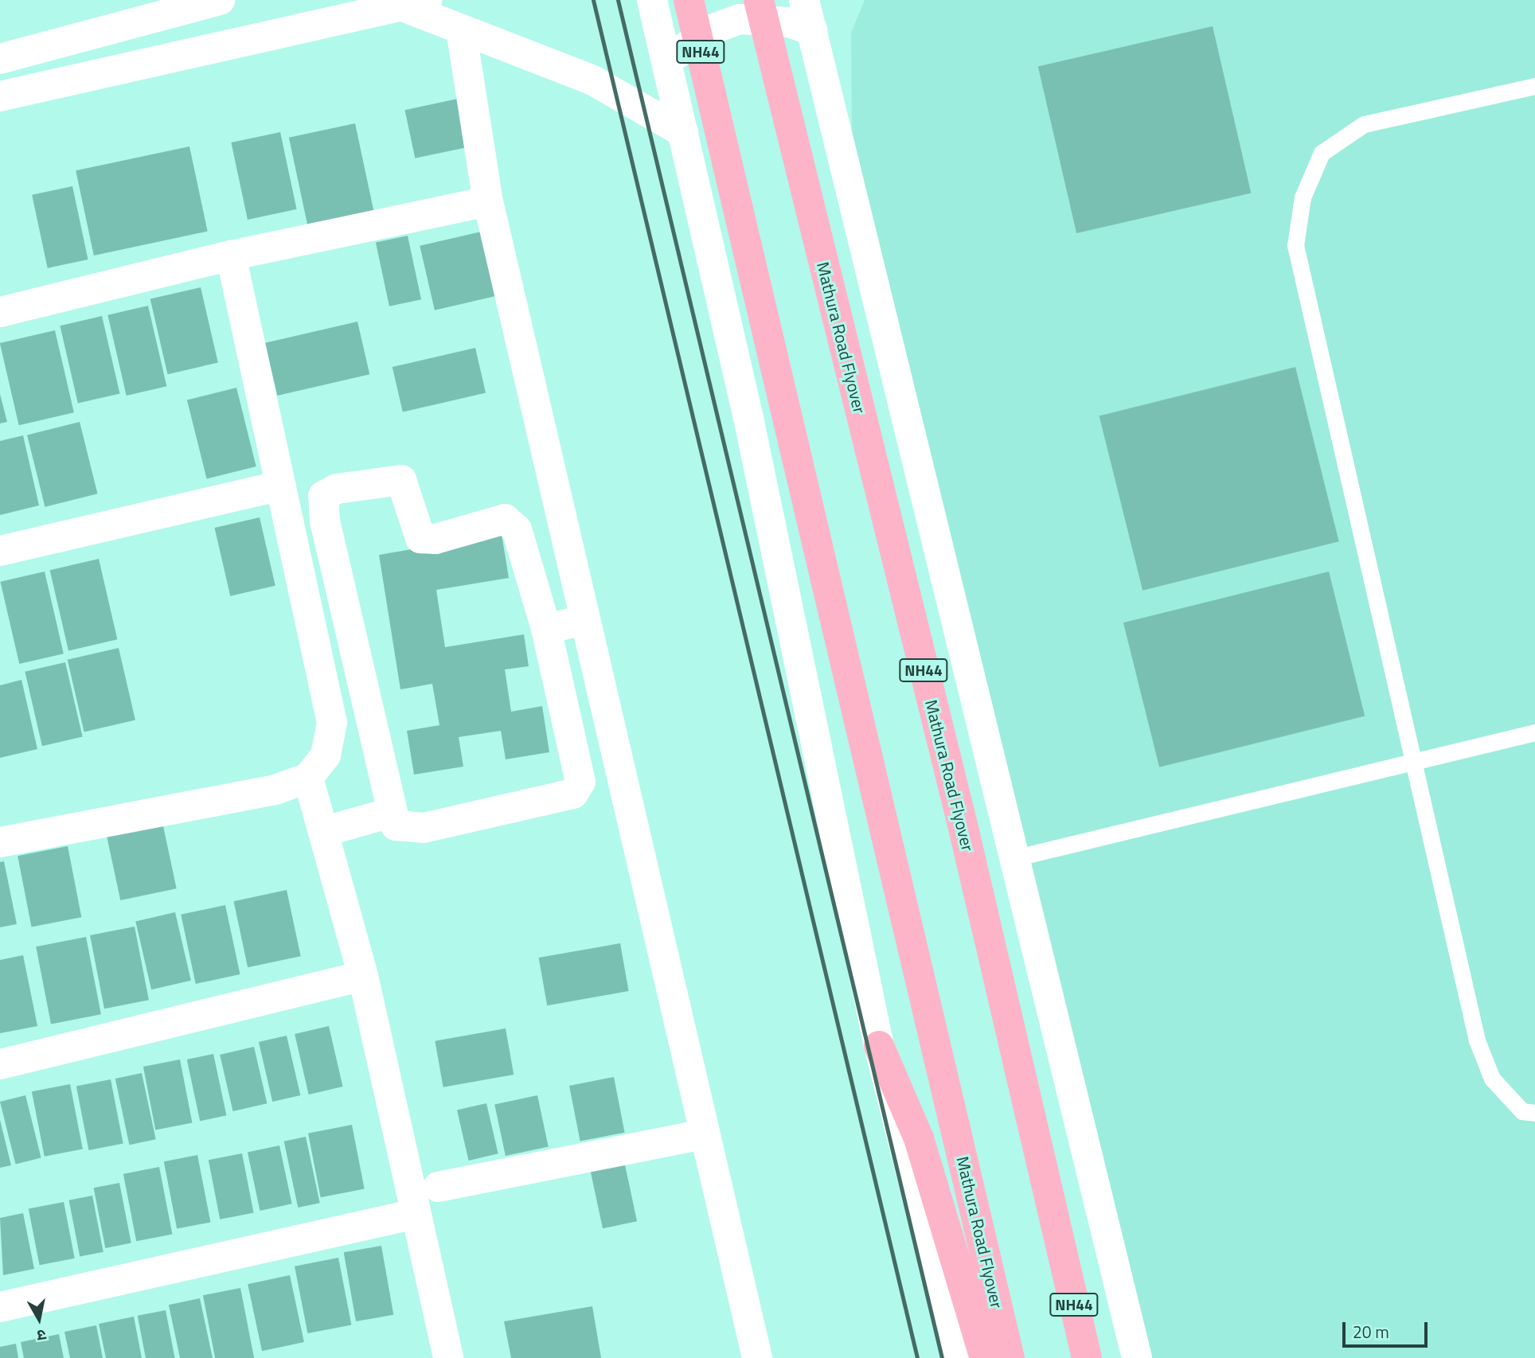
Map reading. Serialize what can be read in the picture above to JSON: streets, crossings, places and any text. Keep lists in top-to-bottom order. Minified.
{"streets":{"highway":["NH44","Mathura Road Flyover"]},"scale_bar":"20 m","north":"bottom"}
